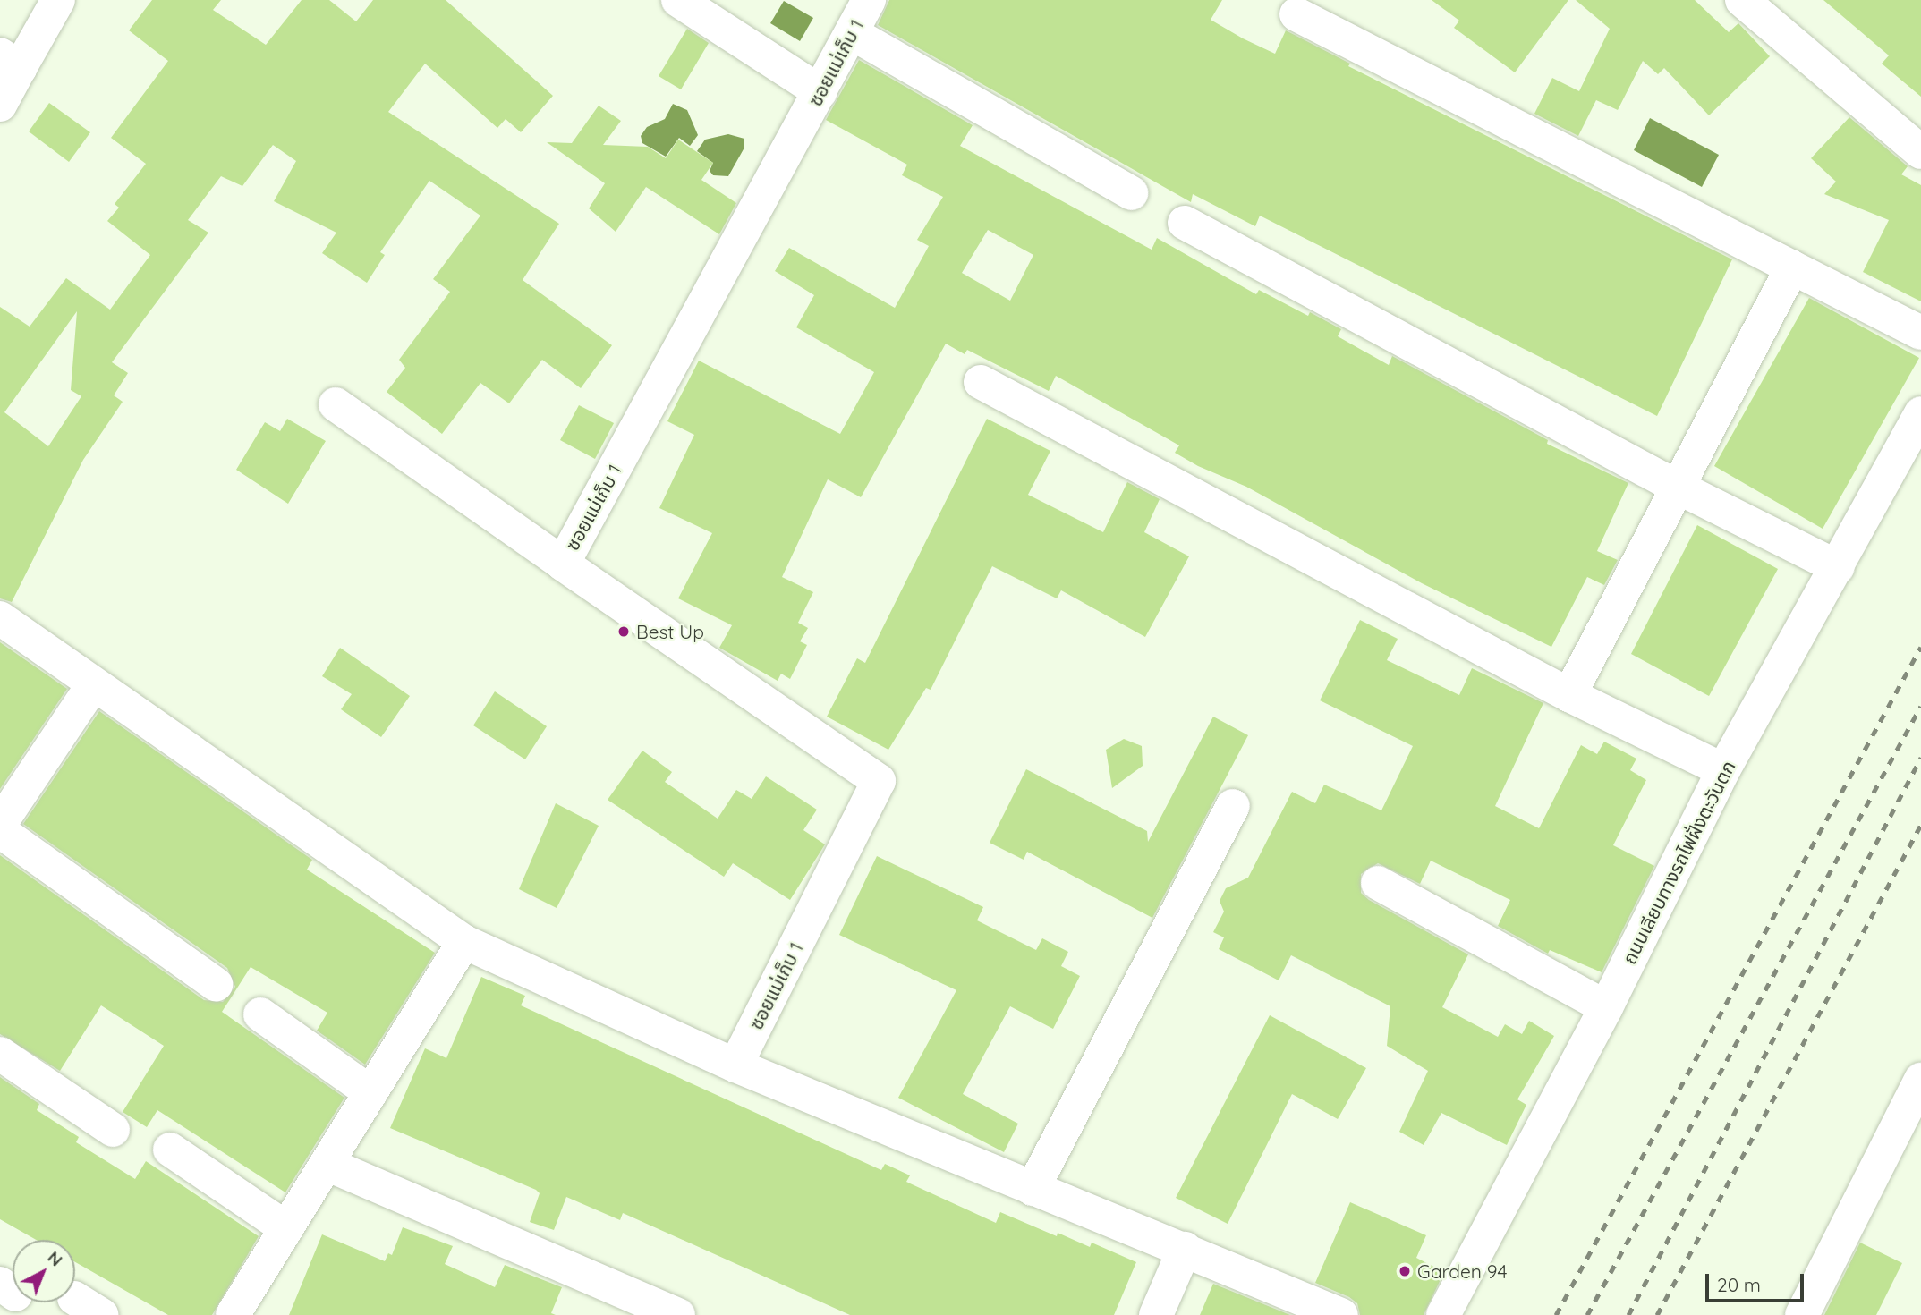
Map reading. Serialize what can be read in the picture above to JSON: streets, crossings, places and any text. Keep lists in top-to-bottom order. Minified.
{"streets":{"street":["ซอยแม่เก็บ 1","ถนนเลียบทางรถไฟฝั่งตะวันตก"]},"places":["Best Up","Garden 94"],"scale_bar":"20 m","north":"top right"}
